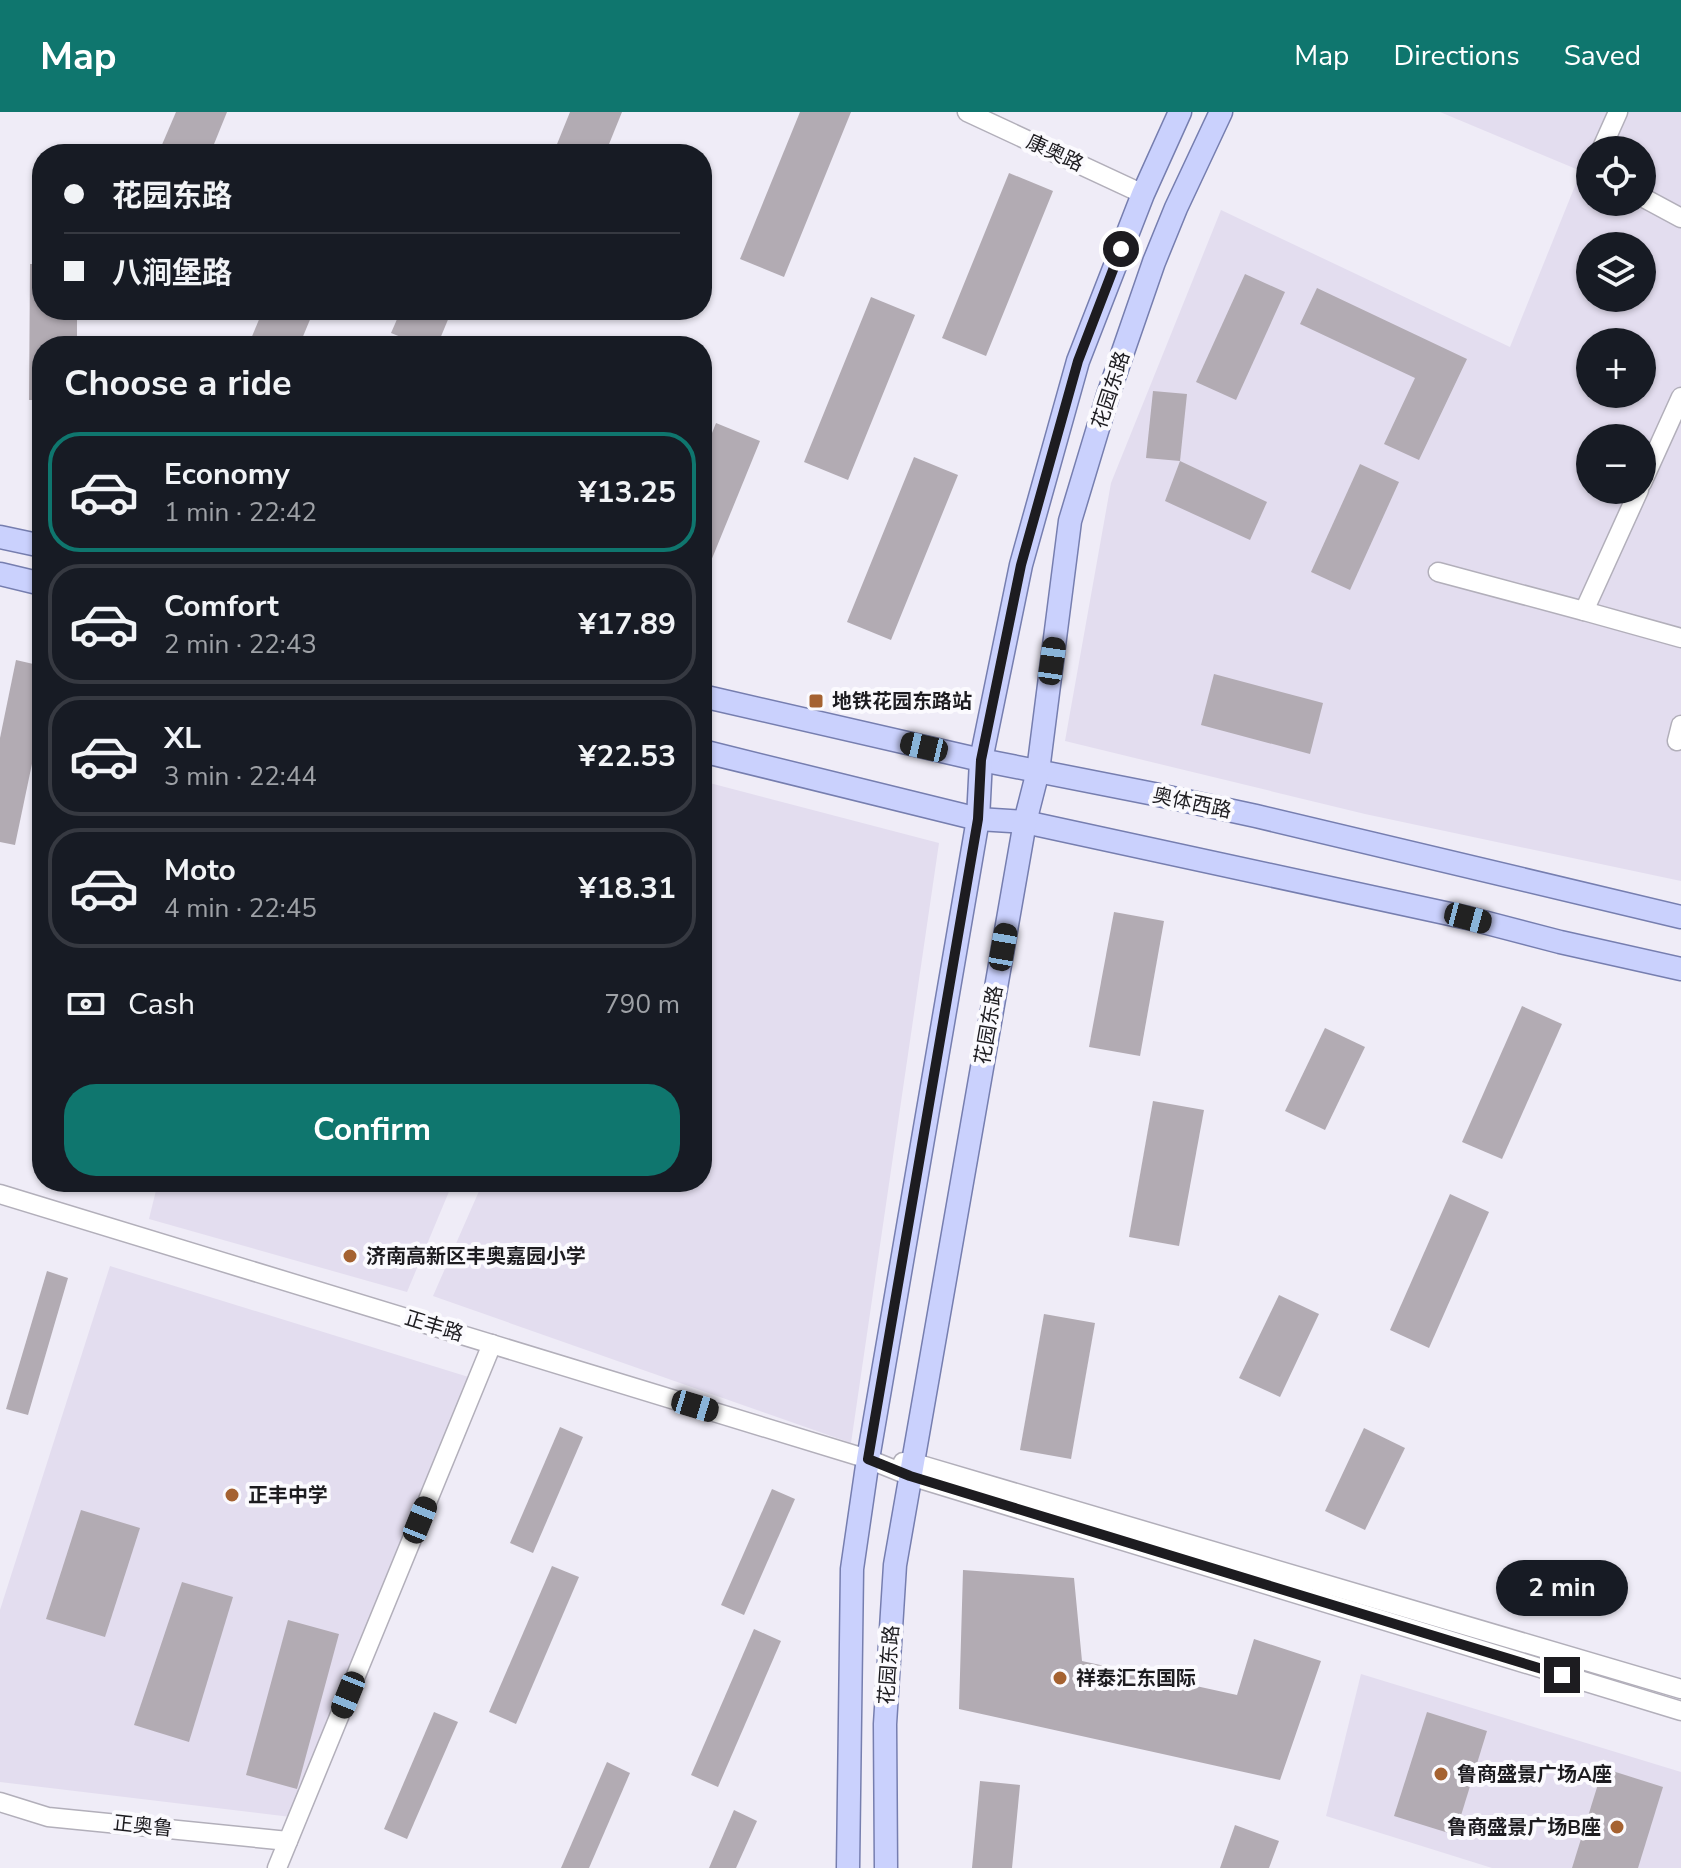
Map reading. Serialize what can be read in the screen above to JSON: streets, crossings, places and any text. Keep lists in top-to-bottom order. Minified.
{"streets":{"main road":["花园东路","奥体西路"],"street":["康奥路","正丰路","正奥鲁"]},"crossings":[["康奥路","花园东路"],["花园东路","奥体西路"],["花园东路","正丰路"]],"places":{"transit":["地铁花园东路站"],"other":["济南高新区丰奥嘉园小学","正丰中学","祥泰汇东国际","鲁商盛景广场A座","鲁商盛景广场B座"]},"page":{"header":"Map","nav":["Map","Directions","Saved"],"map_buttons":["+","−"],"banner":["花园东路","八涧堡路"],"heading":"Choose a ride","list":[{"name":"Economy","note":"1 min · 22:42","value":"¥13.25"},{"name":"Comfort","note":"2 min · 22:43","value":"¥17.89"},{"name":"XL","note":"3 min · 22:44","value":"¥22.53"},{"name":"Moto","note":"4 min · 22:45","value":"¥18.31"}],"pay":["Cash","790 m"],"buttons":"Confirm","bubble":"2 min"}}
